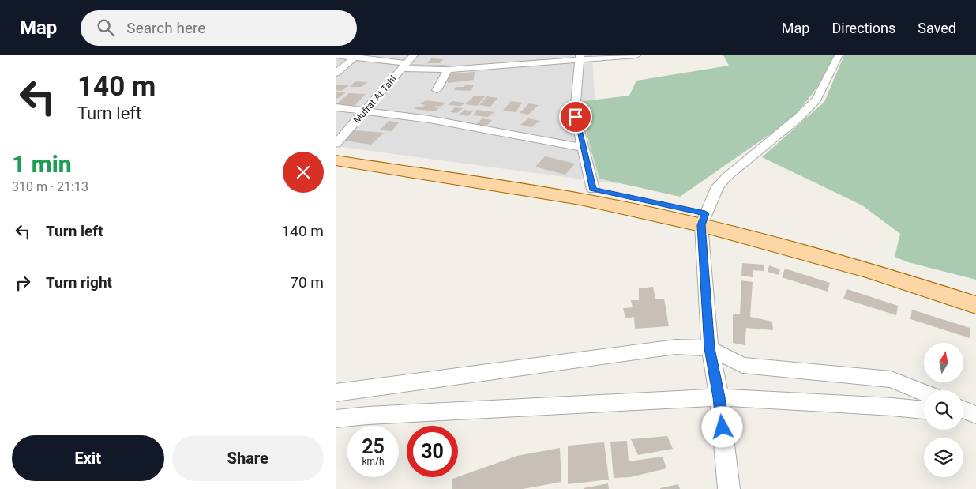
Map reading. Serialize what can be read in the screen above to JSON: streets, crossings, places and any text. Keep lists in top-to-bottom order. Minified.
{"streets":{"street":["Mufrat At Tahl"]},"north":"top","page":{"header":"Map","search":"Search here","nav":["Map","Directions","Saved"],"turn":["140 m","Turn left"],"heading":["1 min","310 m · 21:13"],"list":[{"name":"Turn left","value":"140 m"},{"name":"Turn right","value":"70 m"}],"speed":"25 km/h","limit":"30","buttons":["Exit","Share"]}}
